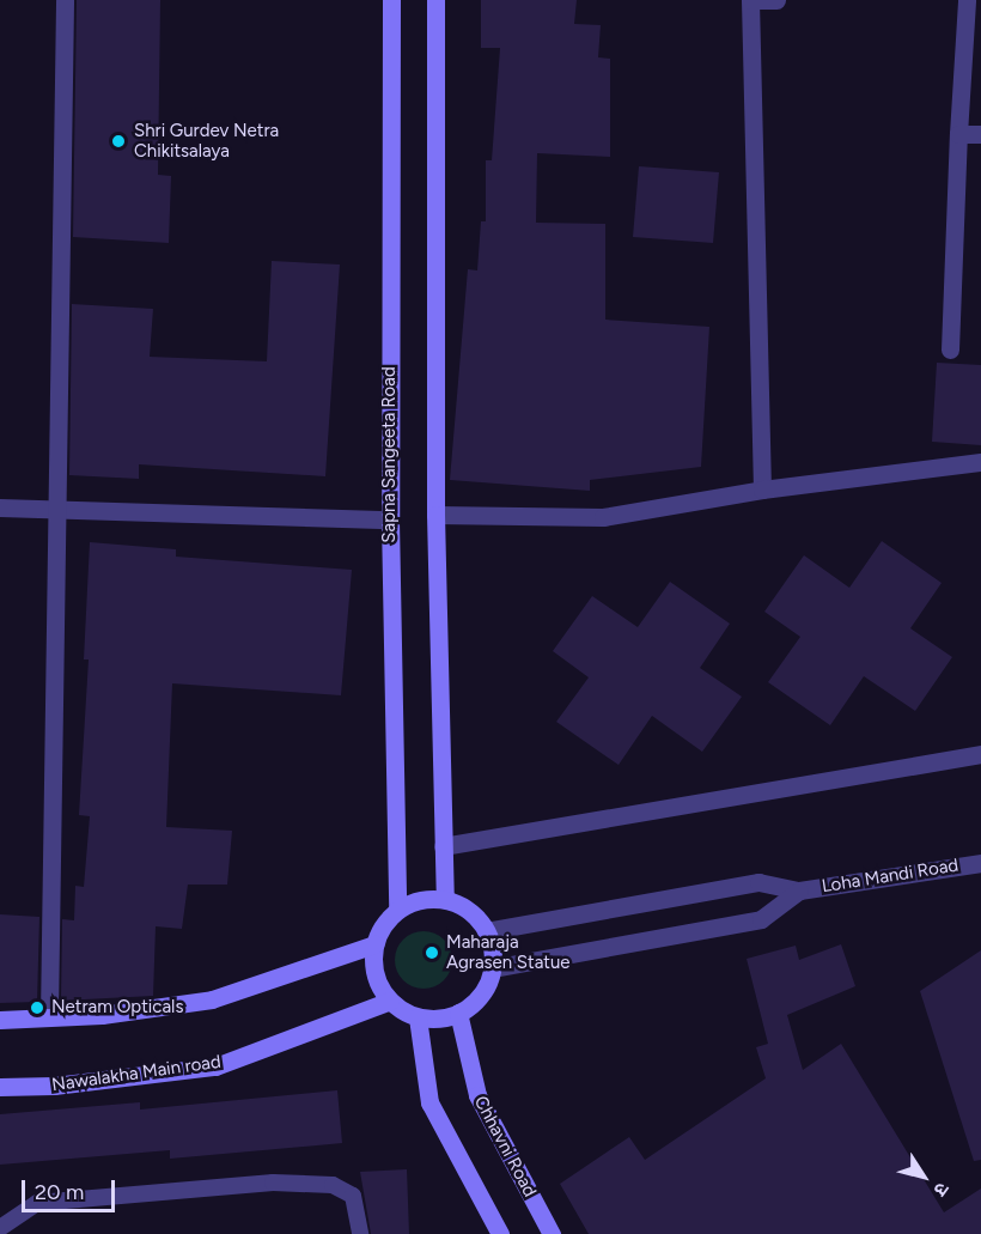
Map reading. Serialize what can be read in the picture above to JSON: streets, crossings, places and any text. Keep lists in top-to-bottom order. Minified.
{"streets":{"main road":["Sapna Sangeeta Road","Nawalakha Main road","Chhavni Road"],"street":["Loha Mandi Road"]},"crossings":[["Sapna Sangeeta Road","Nawalakha Main road"],["Sapna Sangeeta Road","Chhavni Road"],["Nawalakha Main road","Chhavni Road"]],"places":["Shri Gurdev Netra Chikitsalaya","Maharaja Agrasen Statue","Netram Opticals"],"scale_bar":"20 m","north":"bottom right"}
